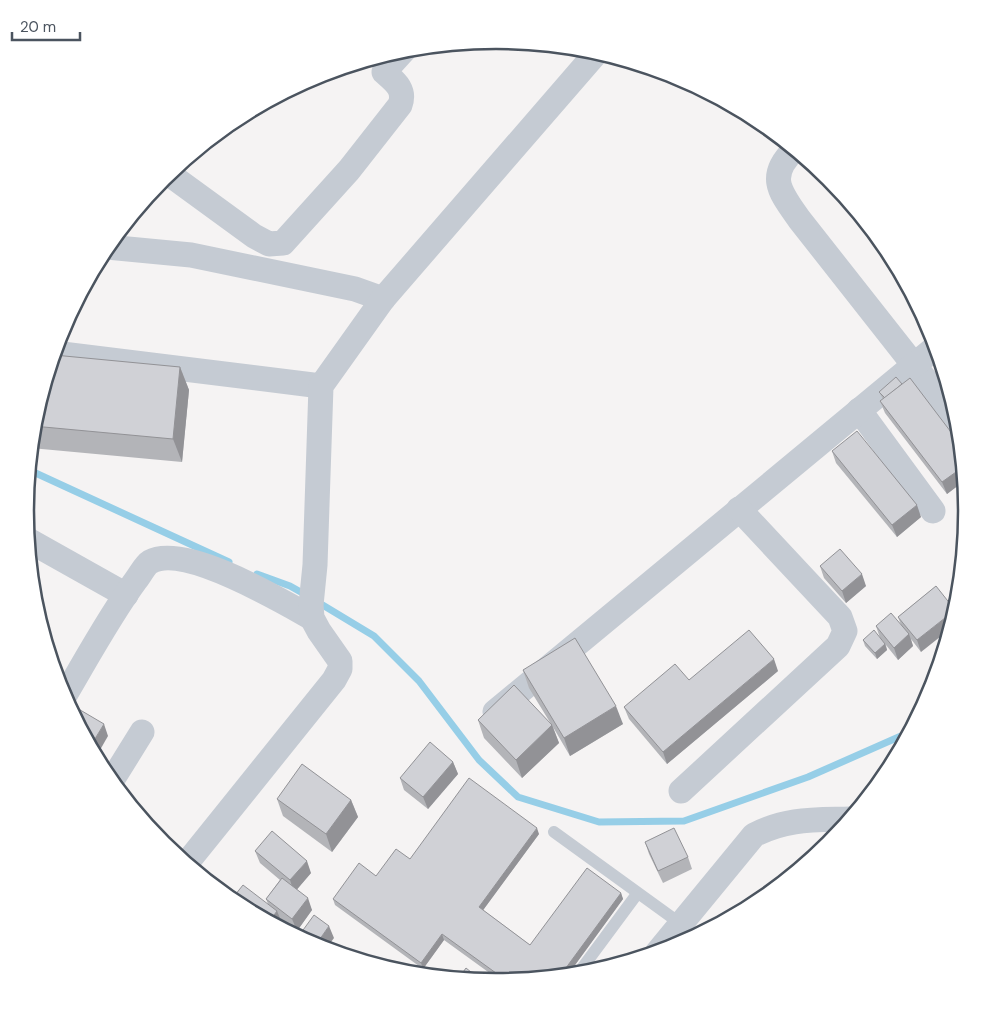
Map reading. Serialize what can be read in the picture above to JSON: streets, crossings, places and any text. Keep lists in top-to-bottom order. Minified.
{"scale_bar":"20 m"}
